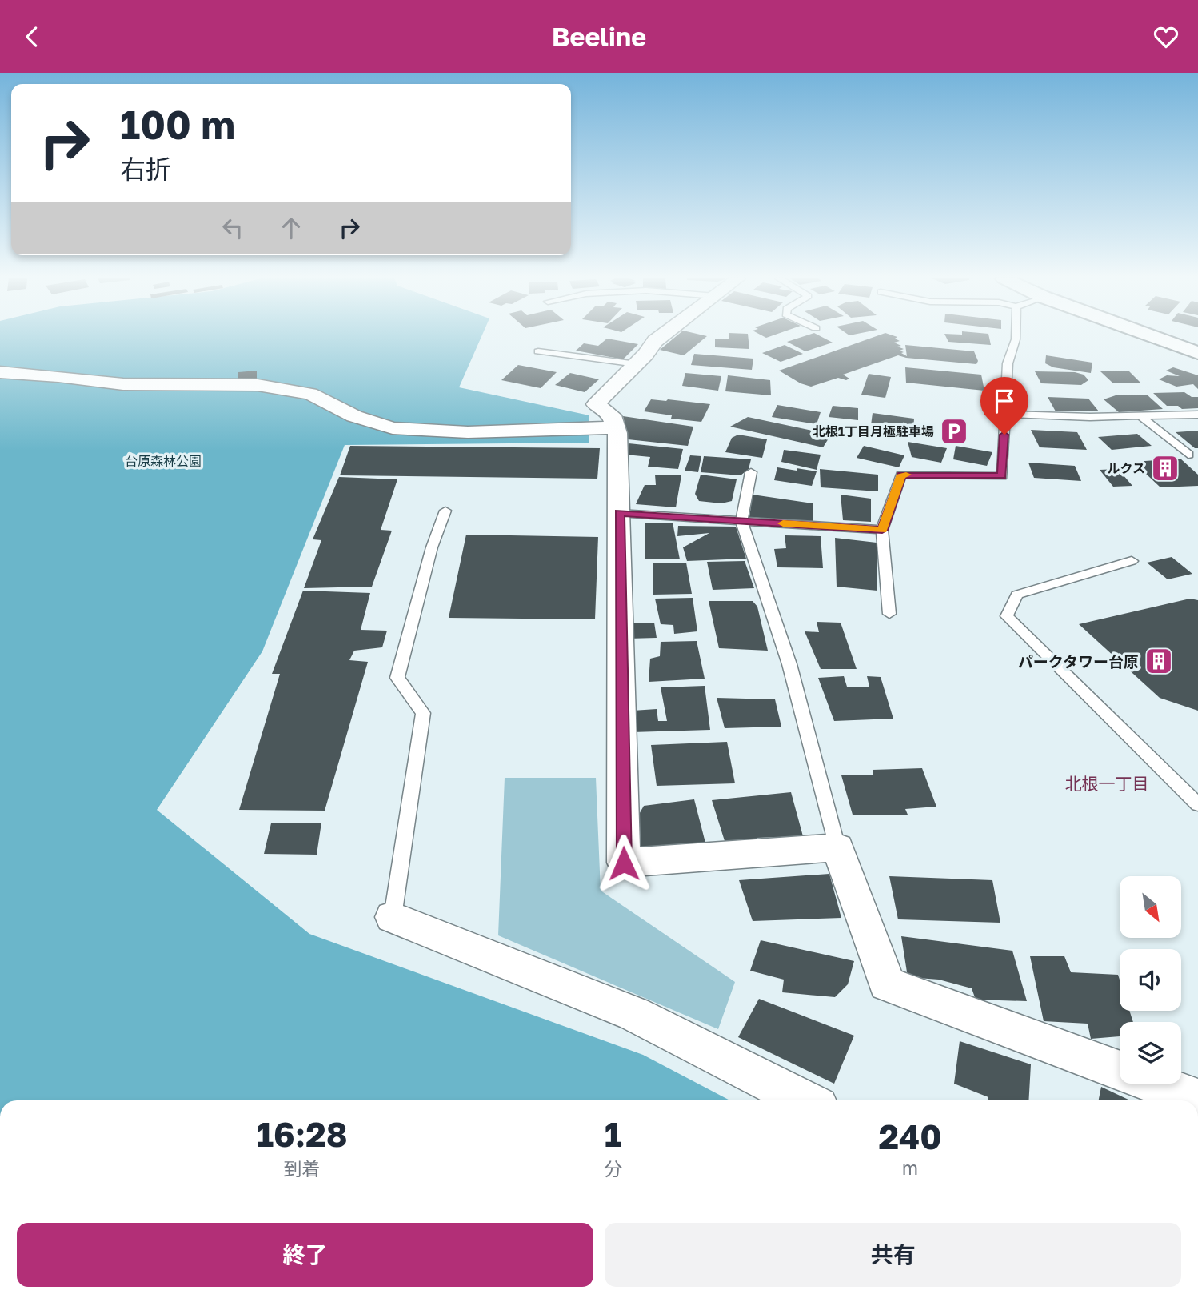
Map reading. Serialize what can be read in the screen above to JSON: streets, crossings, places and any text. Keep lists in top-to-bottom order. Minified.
{"districts":["北根一丁目"],"parks":["台原森林公園"],"places":{"parking":["北根1丁目月極駐車場"],"building":["ルクス","パークタワー台原"]},"north":"bottom right","page":{"header":"Beeline","turn":["100 m","右折"],"eta":["16:28","到着","1","分","240","m"],"buttons":["終了","共有"]}}
